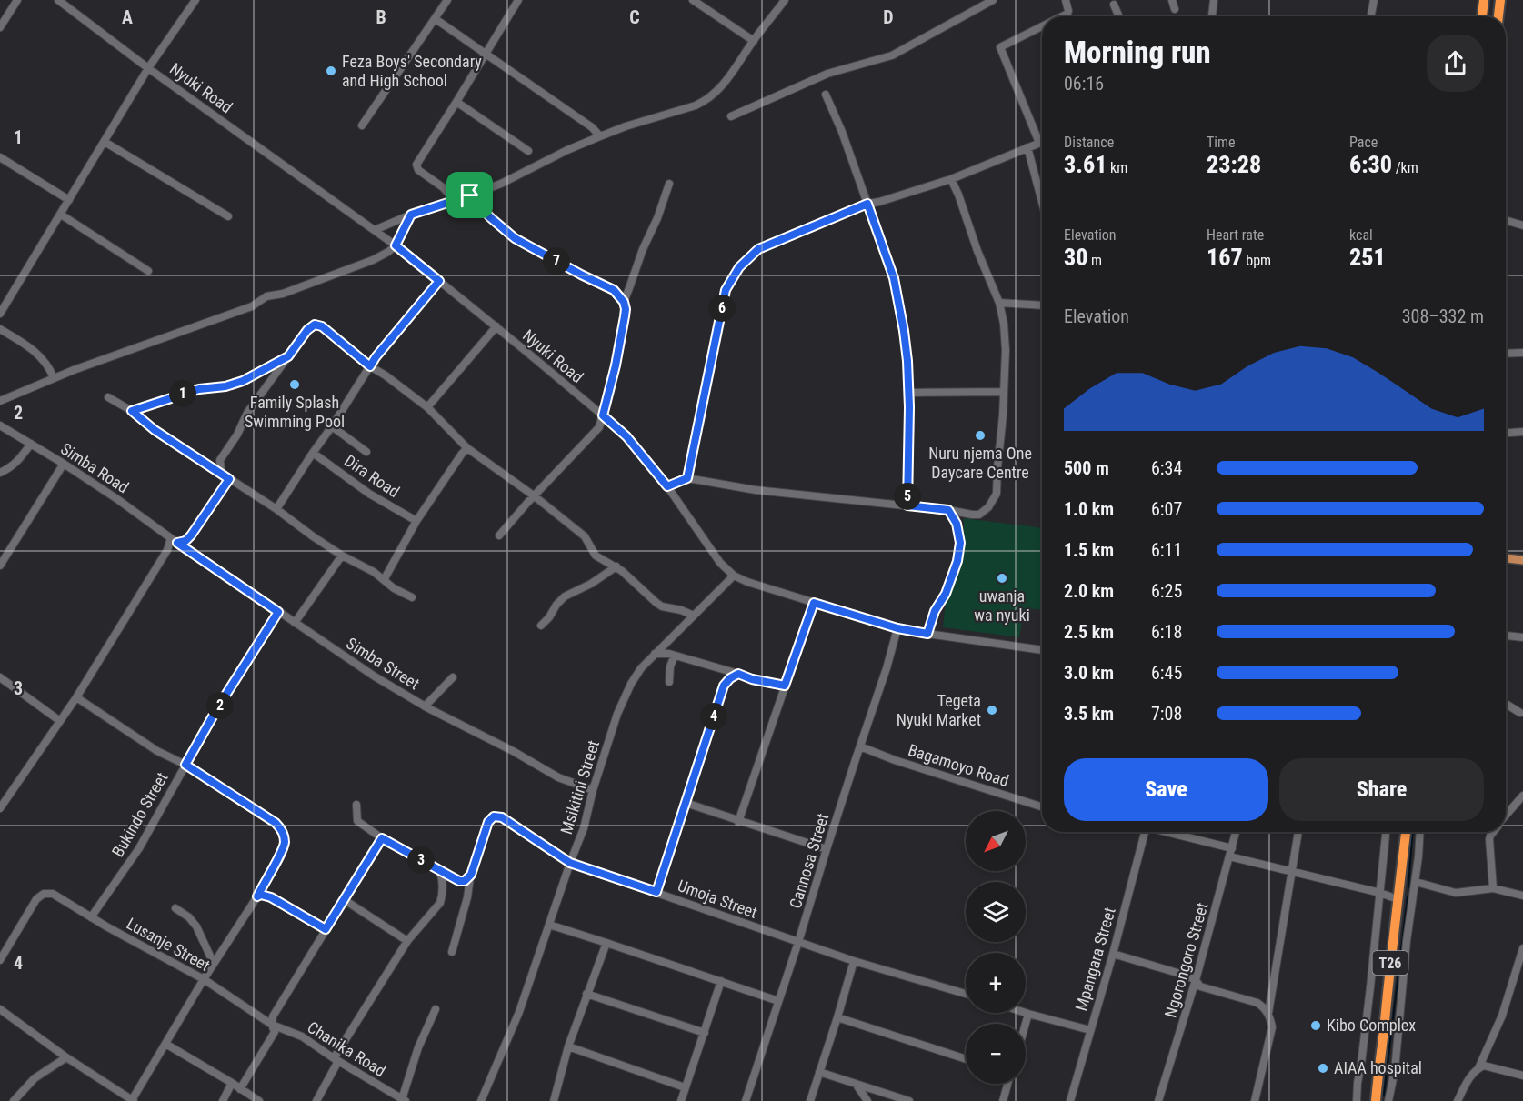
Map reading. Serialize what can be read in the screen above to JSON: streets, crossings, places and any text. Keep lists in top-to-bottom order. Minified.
{"streets":{"highway":["T26"],"street":["Nyuki Road","Simba Road","Dira Road","Simba Street","Bagamoyo Road","Msikitini Street","Bukindo Street","Cannosa Street","Umoja Street","Lusanje Street","Mpangara Street","Ngorongoro Street","Chanika Road"]},"crossings":[["Nyuki Road","Msikitini Street"],["Nyuki Road","Cannosa Street"],["Simba Road","Simba Street"],["Simba Street","Msikitini Street"],["Simba Street","Bukindo Street"],["Bagamoyo Road","Cannosa Street"],["Msikitini Street","Umoja Street"],["Bukindo Street","Lusanje Street"],["Cannosa Street","Umoja Street"],["Lusanje Street","Chanika Road"]],"places":["Feza Boys' Secondary and High School","Family Splash Swimming Pool","Nuru njema One Daycare Centre","uwanja wa nyuki","Tegeta Nyuki Market","Kibo Complex","AIAA hospital"],"north":"bottom left","page":{"heading":["Morning run","06:16"],"stats":[["Distance","3.61 km"],["Time","23:28"],["Pace","6:30 /km"],["Elevation","30 m"],["Heart rate","167 bpm"],["kcal","251"]],"pins":["7","6","1","5","2","4","3"],"chart":["Elevation","308–332 m"],"list":[{"name":"500 m","note":"6:34"},{"name":"1.0 km","note":"6:07"},{"name":"1.5 km","note":"6:11"},{"name":"2.0 km","note":"6:25"},{"name":"2.5 km","note":"6:18"},{"name":"3.0 km","note":"6:45"},{"name":"3.5 km","note":"7:08"}],"buttons":["Save","Share"],"map_buttons":["+","−"]},"grid":{"columns":["A","B","C","D"],"rows":["1","2","3","4"]}}
